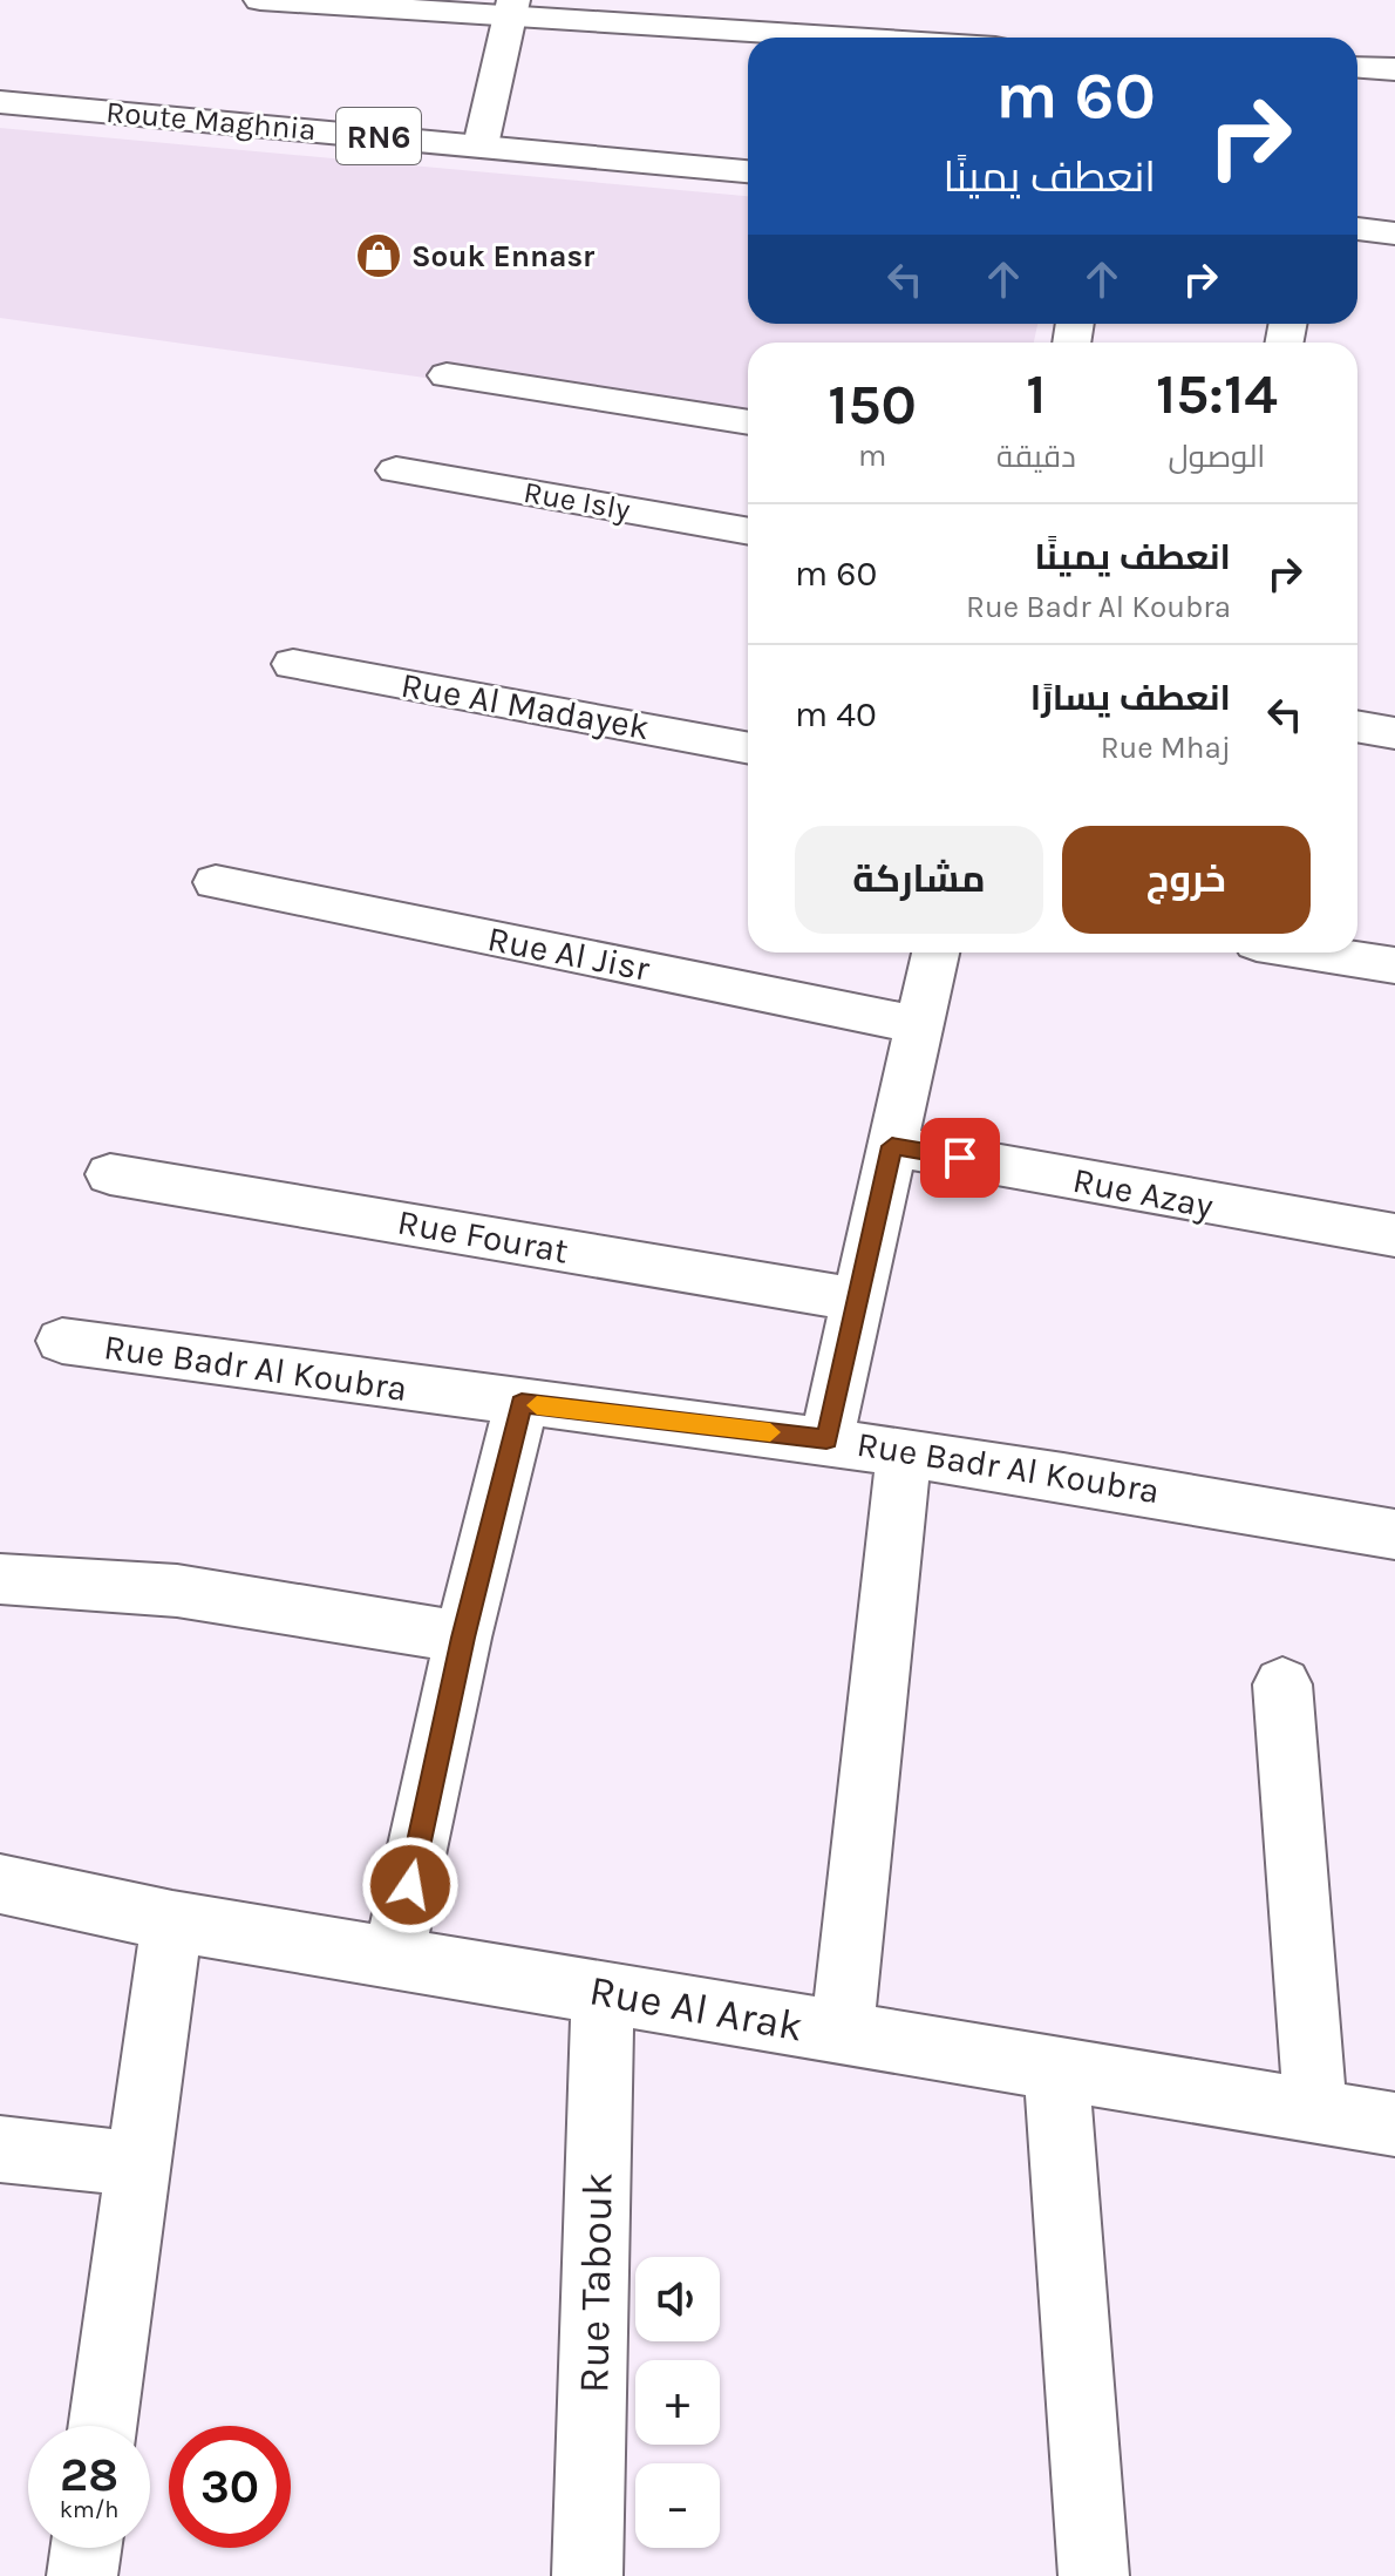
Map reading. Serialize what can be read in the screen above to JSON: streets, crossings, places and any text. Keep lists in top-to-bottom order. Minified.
{"streets":{"street":["Route Maghnia","RN6","Rue Isly","Rue Al Madayek","Rue Al Jisr","Rue Azay","Rue Fourat","Rue Badr Al Koubra","Rue Al Arak","Rue Tabouk"]},"crossings":[["Rue Al Arak","Rue Tabouk"]],"places":{"shop":["Souk Ennasr"]},"page":{"turn":["60 m","انعطف يمينًا"],"eta":["15:14","الوصول","1","دقيقة","150","m"],"list":[{"name":"انعطف يمينًا","note":"Rue Badr Al Koubra","value":"60 m"},{"name":"انعطف يسارًا","note":"Rue Mhaj","value":"40 m"}],"buttons":["خروج","مشاركة"],"map_buttons":["+","−"],"speed":"28 km/h","limit":"30"}}
